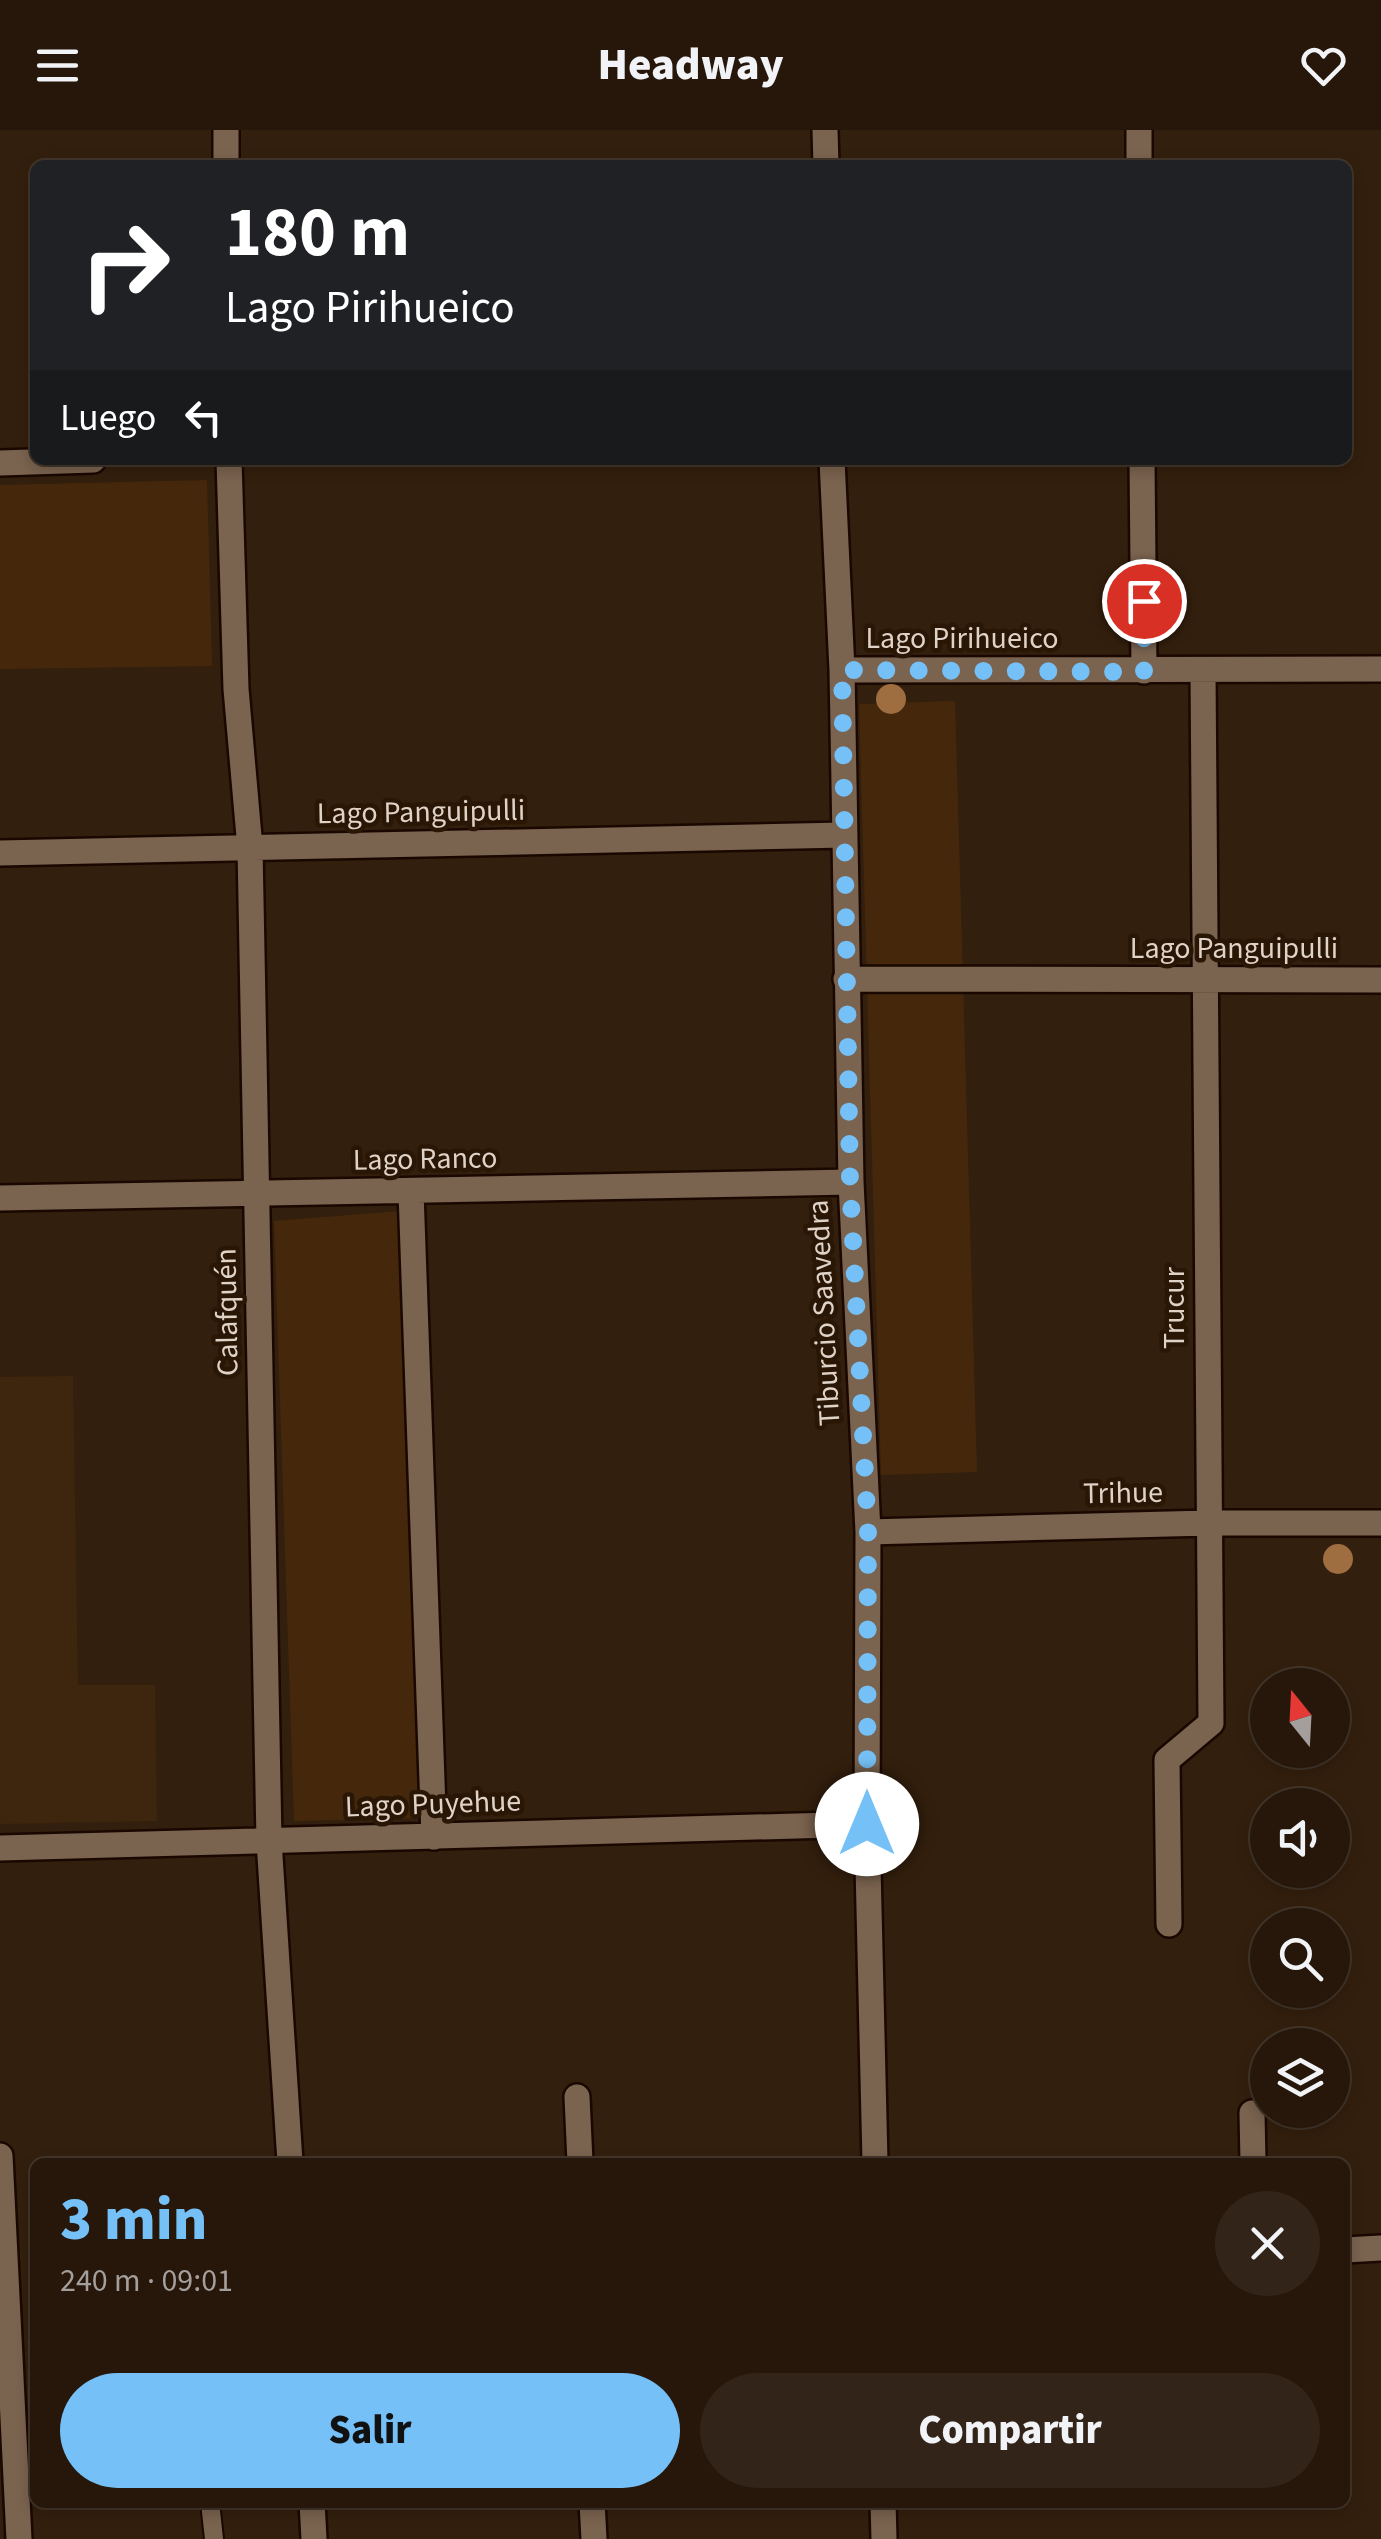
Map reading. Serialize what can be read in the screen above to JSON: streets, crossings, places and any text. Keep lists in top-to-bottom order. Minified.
{"streets":{"street":["Lago Pirihueico","Lago Panguipulli","Lago Ranco","Trucur","Calafquén","Tiburcio Saavedra","Trihue","Lago Puyehue"]},"crossings":[["Lago Pirihueico","Trucur"],["Lago Pirihueico","Tiburcio Saavedra"],["Lago Panguipulli","Trucur"],["Lago Panguipulli","Calafquén"],["Lago Panguipulli","Tiburcio Saavedra"],["Lago Ranco","Calafquén"],["Lago Ranco","Tiburcio Saavedra"],["Trucur","Trihue"],["Calafquén","Lago Puyehue"],["Tiburcio Saavedra","Trihue"],["Tiburcio Saavedra","Lago Puyehue"]],"north":"top","page":{"header":"Headway","turn":["180 m","Lago Pirihueico"],"then":"Luego","heading":["3 min","240 m · 09:01"],"buttons":["Salir","Compartir"]}}
